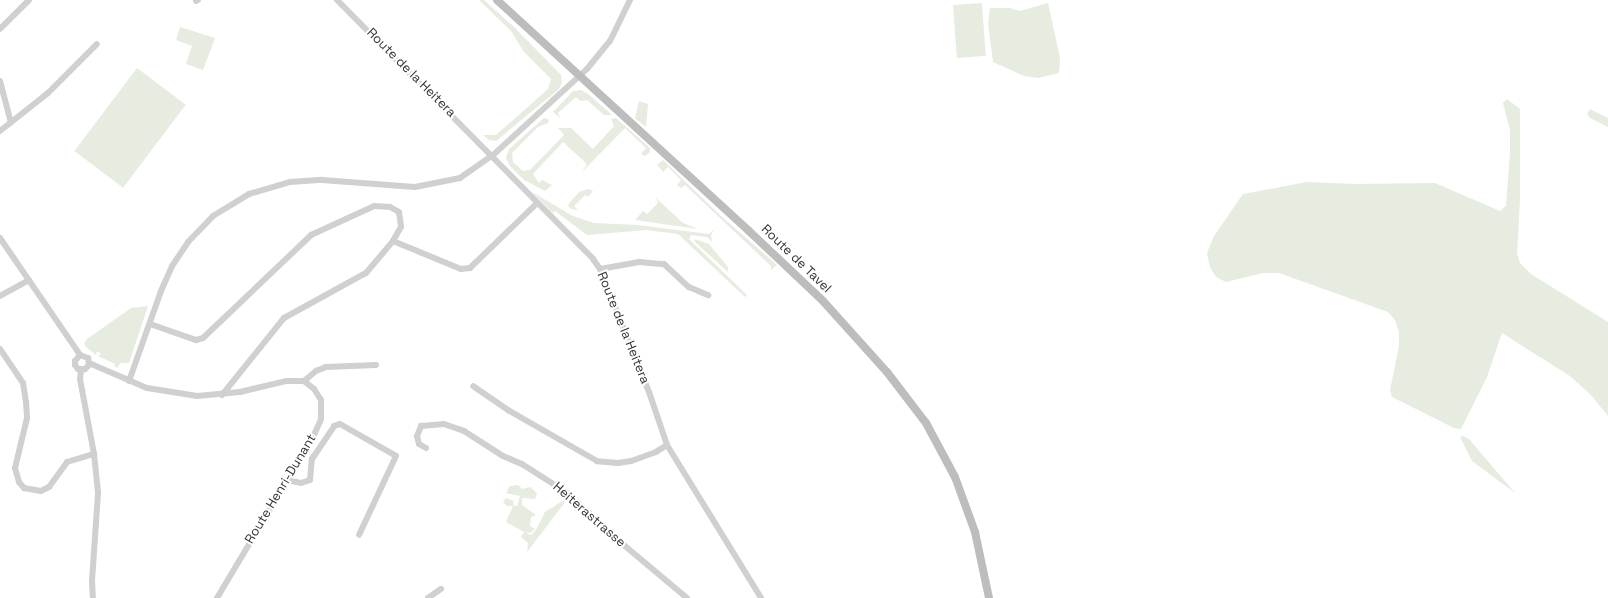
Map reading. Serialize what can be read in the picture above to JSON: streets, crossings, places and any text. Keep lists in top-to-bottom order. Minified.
{"streets":{"main road":["Route de Tavel"],"street":["Route de la Heitera","Route Henri-Dunant","Heiterastrasse"]}}
